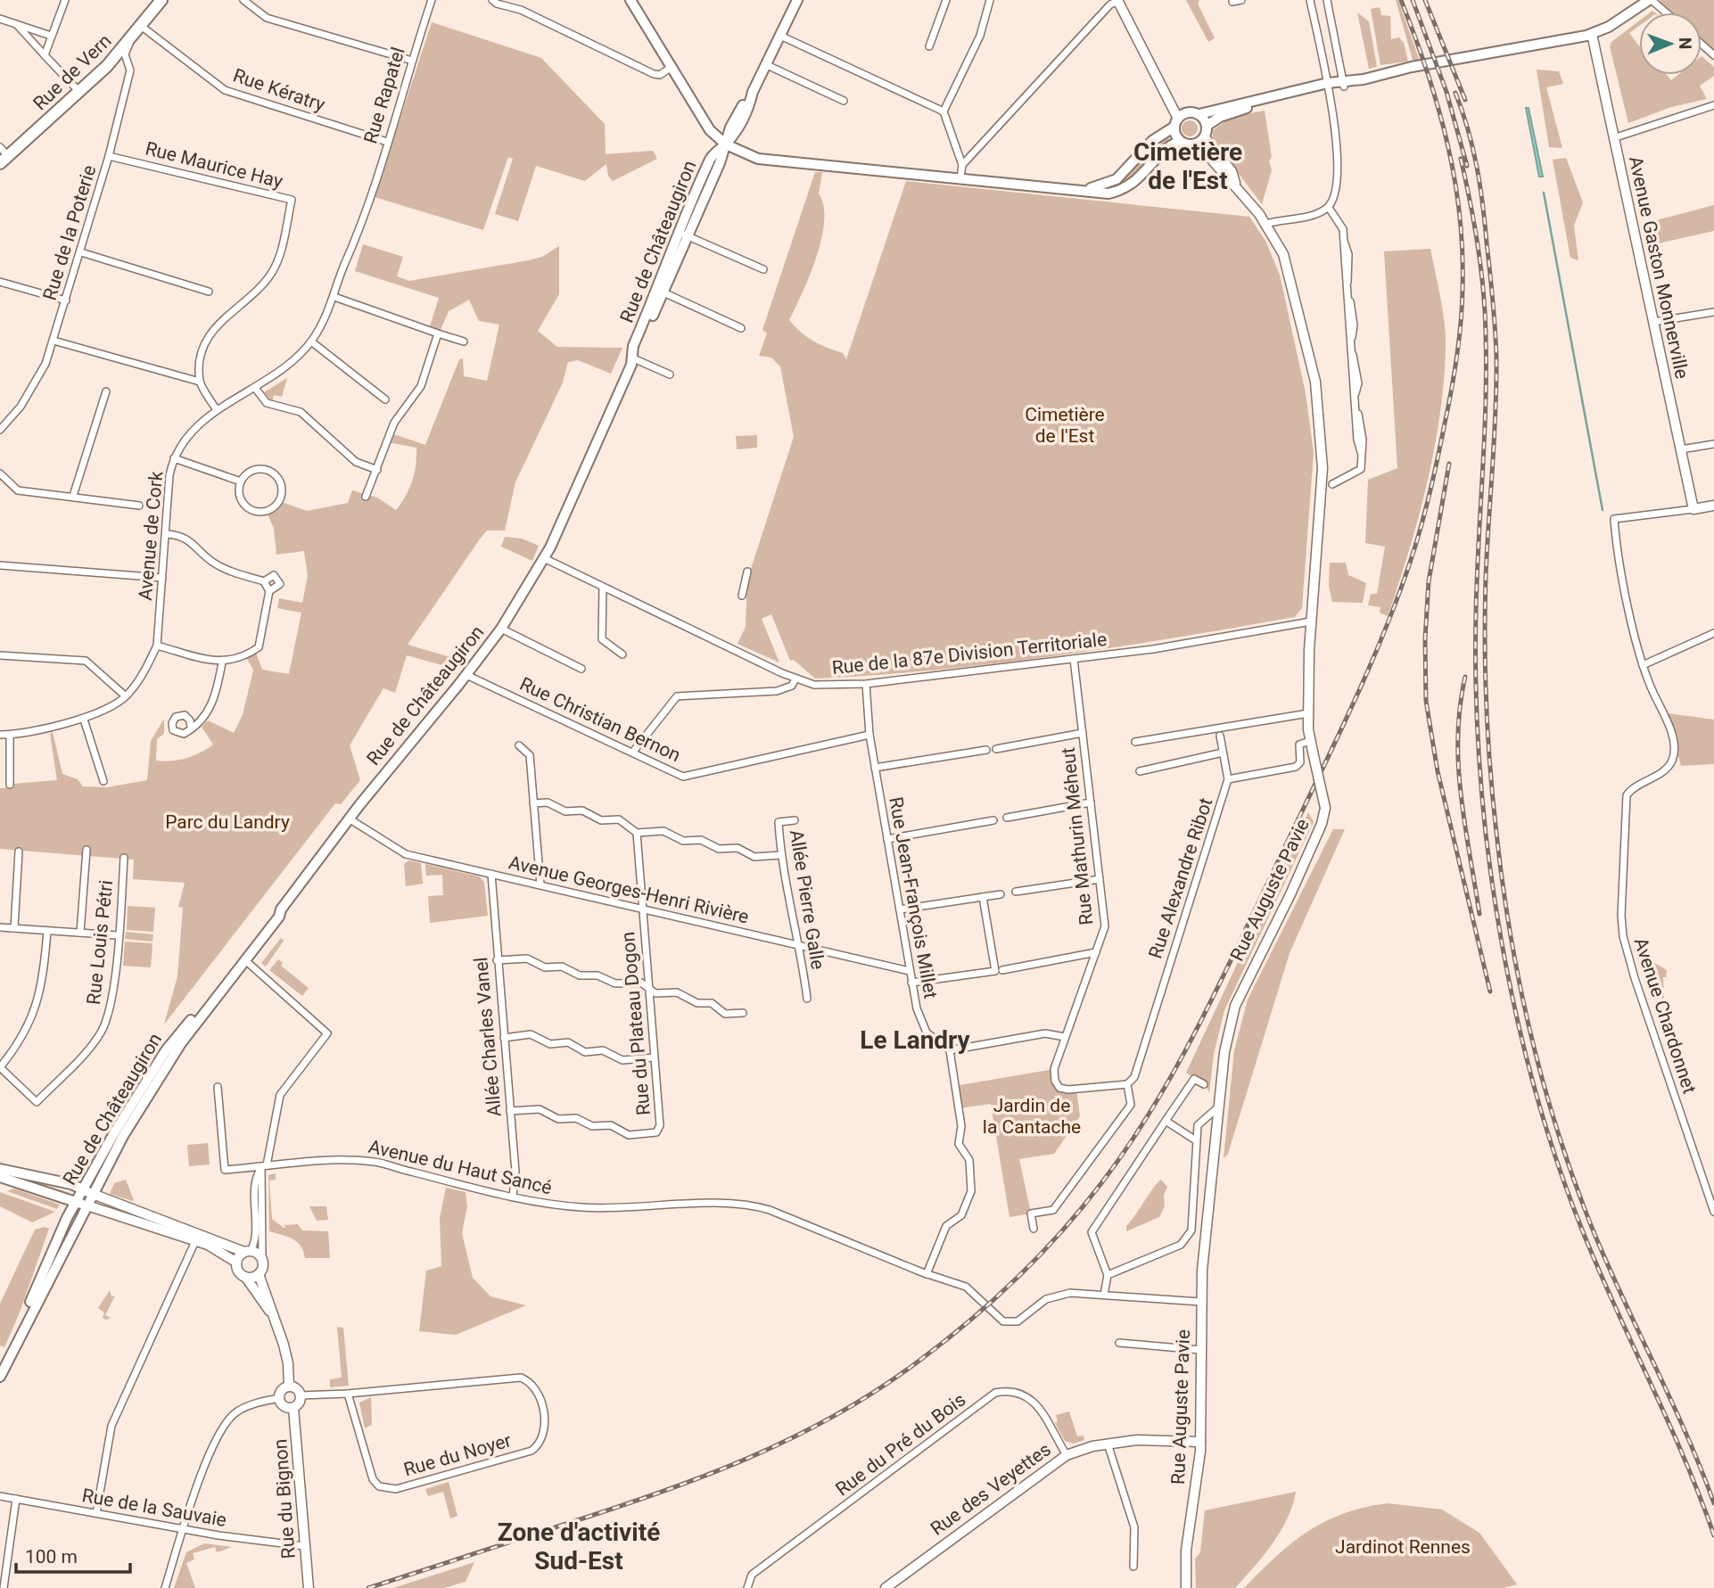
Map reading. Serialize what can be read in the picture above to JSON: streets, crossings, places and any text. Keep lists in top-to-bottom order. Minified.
{"streets":{"main road":["Rue de Vern","Rue de Châteaugiron"],"street":["Rue Kératry","Rue Rapatel","Rue Maurice Hay","Rue de la Poterie","Avenue Gaston Monnerville","Avenue de Cork","Rue de la 87e Division Territoriale","Rue Christian Bernon","Rue Mathurin Méheut","Rue Alexandre Ribot","Avenue Georges-Henri Rivière","Rue Auguste Pavie","Rue Jean-François Millet","Allée Pierre Galle","Rue Louis Pétri","Avenue Chardonnet","Rue du Plateau Dogon","Allée Charles Vanel","Avenue du Haut Sancé","Rue du Pré du Bois","Rue du Noyer","Rue des Veyettes","Rue du Bignon","Rue de la Sauvaie"]},"crossings":[["Rue de Vern","Rue Kératry"],["Rue de Vern","Rue de la Poterie"],["Rue Kératry","Rue Rapatel"],["Rue Kératry","Rue de la Poterie"],["Rue Rapatel","Avenue de Cork"],["Rue Maurice Hay","Rue de la Poterie"],["Rue de Châteaugiron","Rue de la 87e Division Territoriale"],["Rue de Châteaugiron","Rue Christian Bernon"],["Rue de Châteaugiron","Avenue Georges-Henri Rivière"],["Avenue Gaston Monnerville","Avenue Chardonnet"],["Rue de la 87e Division Territoriale","Rue Mathurin Méheut"],["Rue de la 87e Division Territoriale","Rue Auguste Pavie"],["Rue de la 87e Division Territoriale","Rue Jean-François Millet"],["Rue Christian Bernon","Rue Jean-François Millet"],["Rue Mathurin Méheut","Rue Alexandre Ribot"],["Rue Alexandre Ribot","Rue Auguste Pavie"],["Avenue Georges-Henri Rivière","Rue Jean-François Millet"],["Avenue Georges-Henri Rivière","Allée Pierre Galle"],["Avenue Georges-Henri Rivière","Rue du Plateau Dogon"],["Avenue Georges-Henri Rivière","Allée Charles Vanel"],["Rue Auguste Pavie","Rue des Veyettes"],["Rue du Plateau Dogon","Allée Charles Vanel"],["Allée Charles Vanel","Avenue du Haut Sancé"],["Rue du Pré du Bois","Rue des Veyettes"],["Rue du Noyer","Rue du Bignon"],["Rue du Bignon","Rue de la Sauvaie"]],"districts":["Cimetière de l'Est","Le Landry","Zone d'activité Sud-Est"],"parks":["Cimetière de l'Est","Parc du Landry","Jardin de la Cantache","Jardinot Rennes"],"scale_bar":"100 m","north":"right"}
